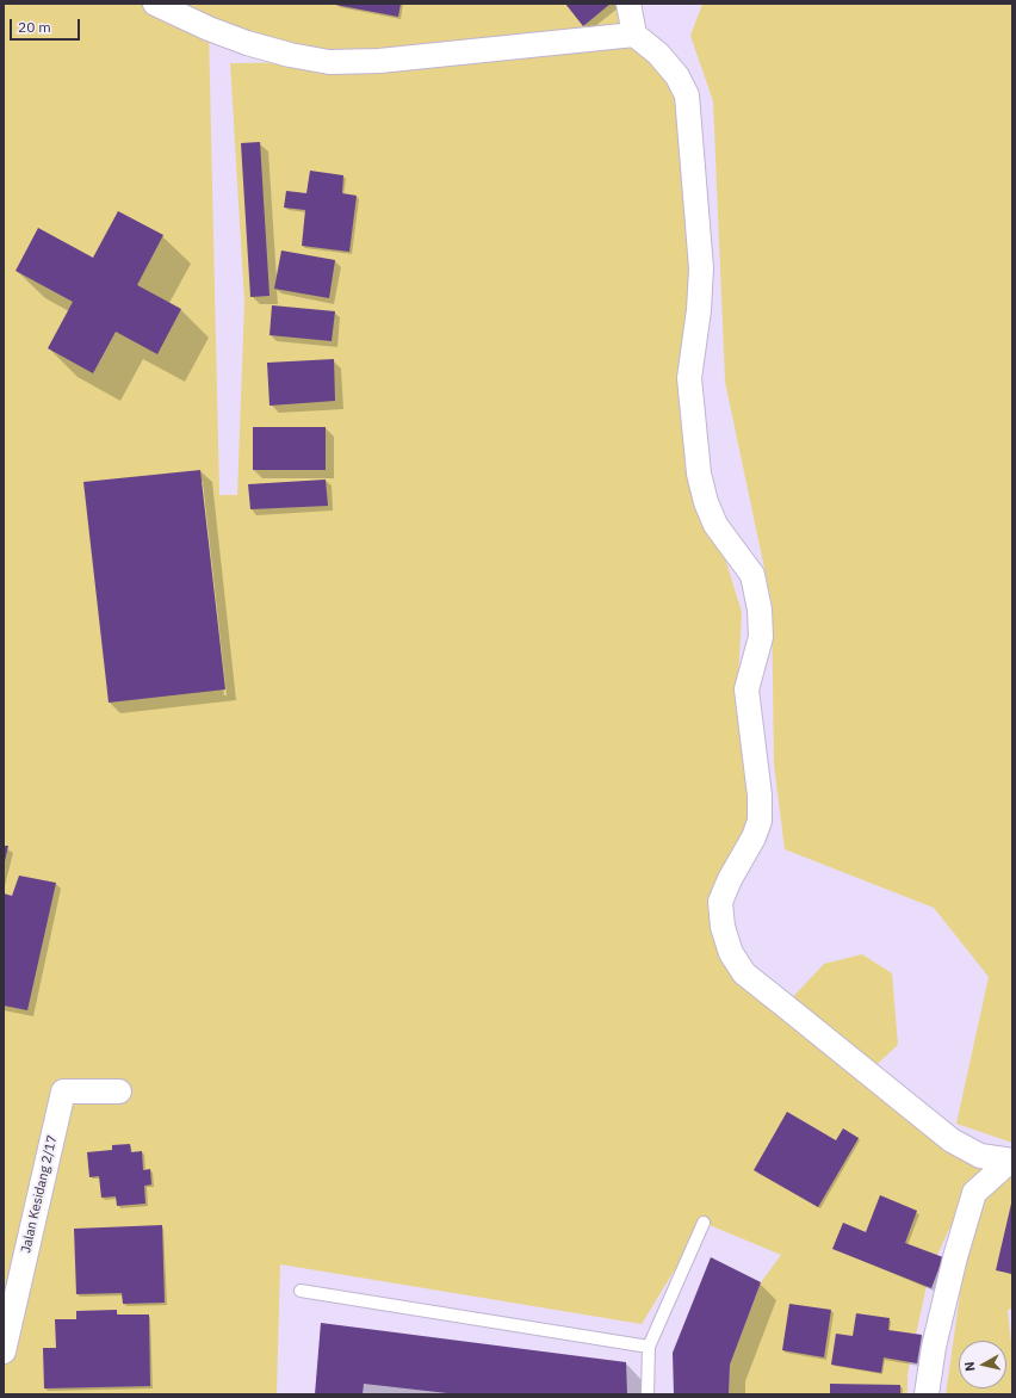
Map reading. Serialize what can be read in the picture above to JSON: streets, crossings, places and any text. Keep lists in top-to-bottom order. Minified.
{"streets":{"street":["Jalan Kesidang 2/17"]},"scale_bar":"20 m","north":"left"}
